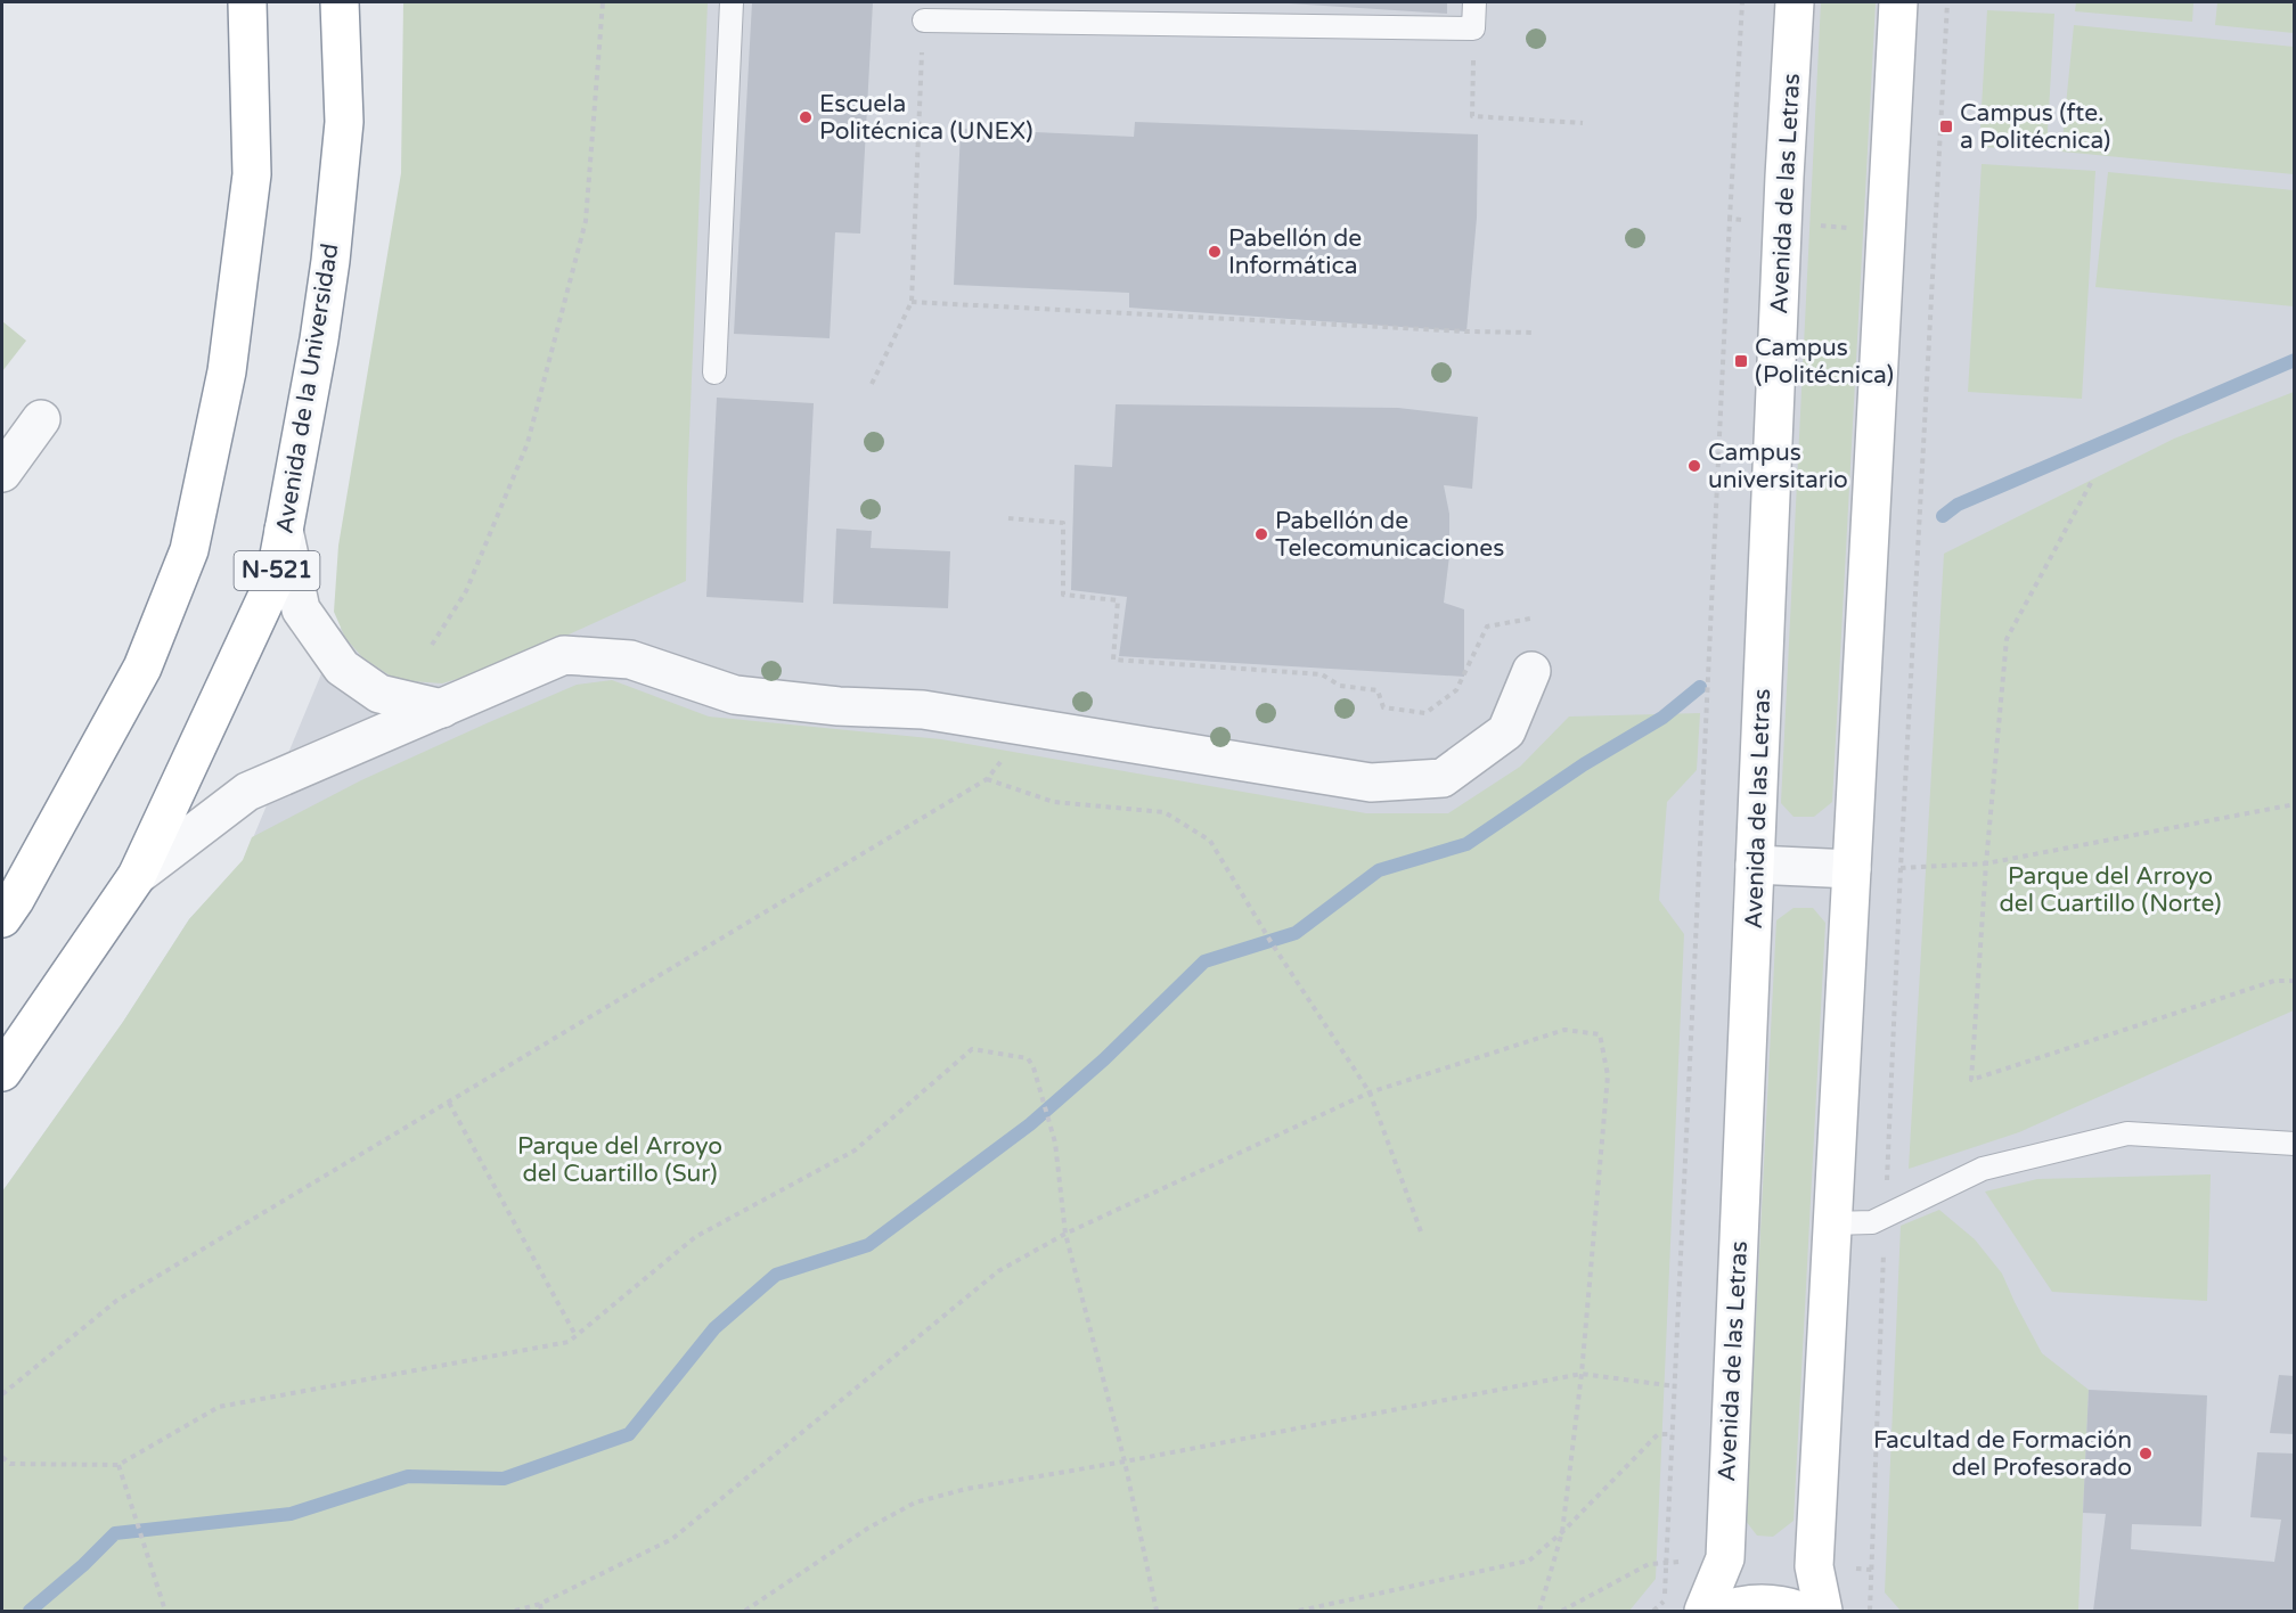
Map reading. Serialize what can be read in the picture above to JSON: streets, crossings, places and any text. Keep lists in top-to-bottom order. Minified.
{"streets":{"main road":["Avenida de las Letras","Avenida de la Universidad","N-521"]},"parks":["Parque del Arroyo del Cuartillo (Norte)","Parque del Arroyo del Cuartillo (Sur)"],"places":{"other":["Escuela Politécnica (UNEX)","Pabellón de Informática","Campus universitario","Pabellón de Telecomunicaciones","Facultad de Formación del Profesorado"],"transit":["Campus (fte. a Politécnica)","Campus (Politécnica)"]}}
